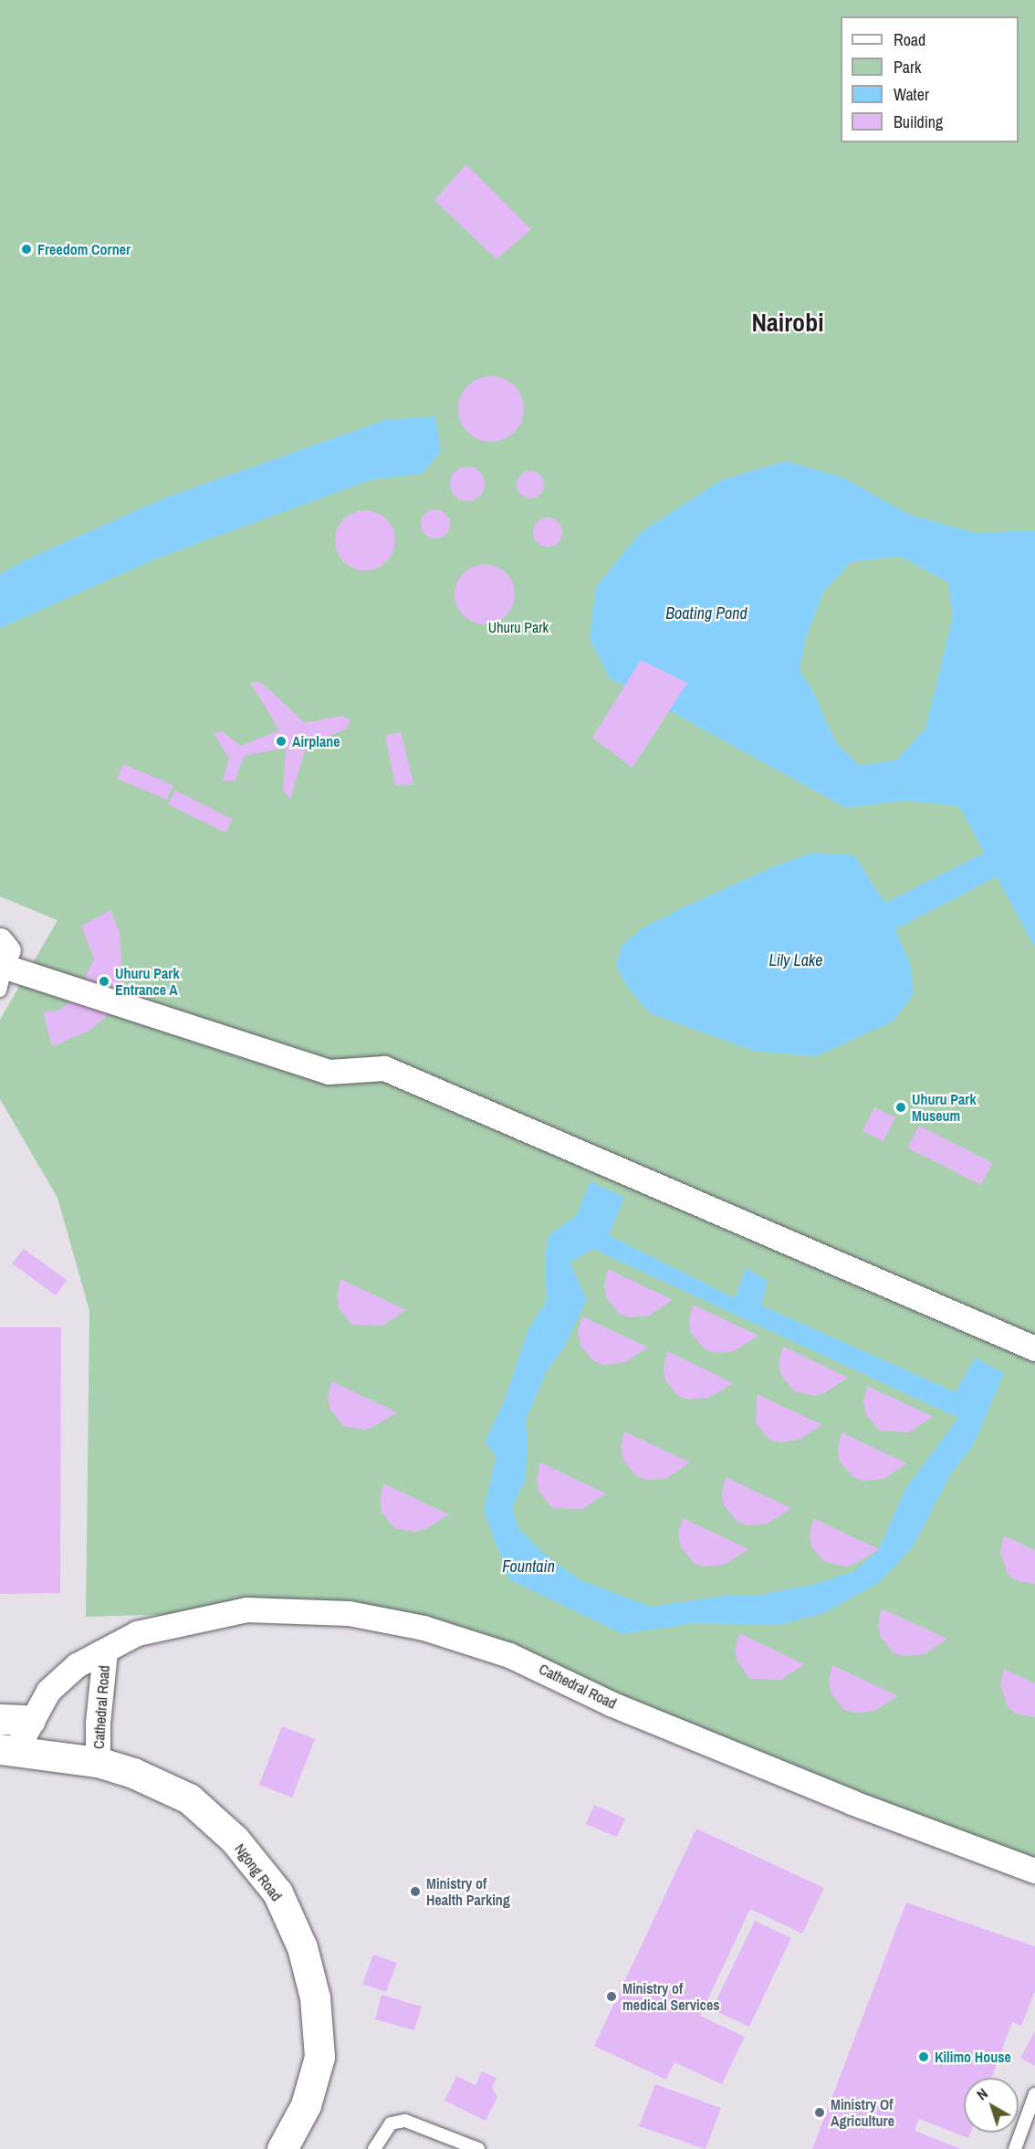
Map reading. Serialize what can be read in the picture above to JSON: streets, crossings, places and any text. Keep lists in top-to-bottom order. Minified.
{"streets":{"main road":["Ngong Road"],"street":["Cathedral Road"]},"crossings":[["Cathedral Road","Ngong Road"]],"districts":["Nairobi"],"water":["Boating Pond","Lily Lake","Fountain"],"parks":["Uhuru Park"],"places":["Freedom Corner","Airplane","Uhuru Park Entrance A","Uhuru Park Museum","Ministry of Health Parking","Ministry of medical Services","Kilimo House","Ministry Of Agriculture"],"legend":["Road","Park","Water","Building"],"north":"top left"}
